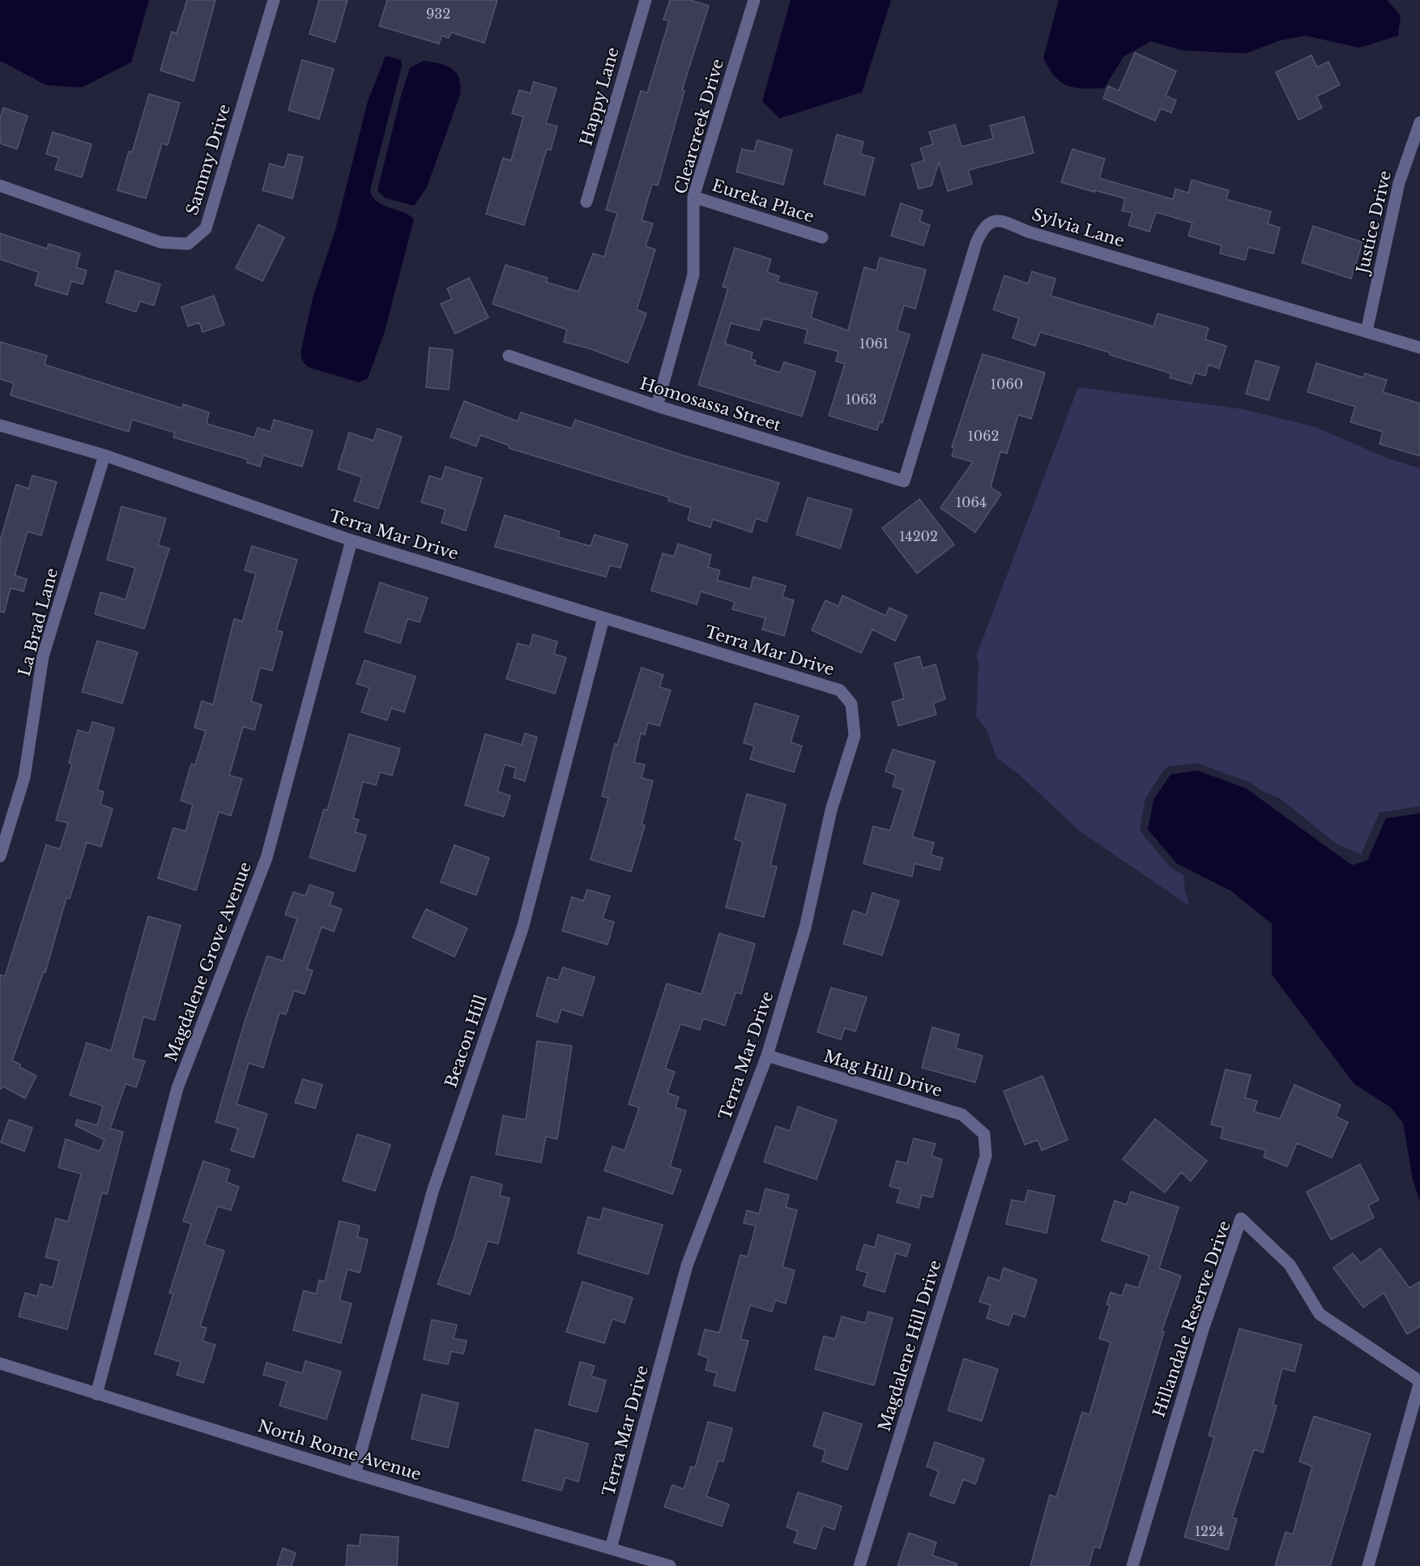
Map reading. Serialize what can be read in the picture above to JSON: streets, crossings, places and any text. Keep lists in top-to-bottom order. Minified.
{"streets":{"street":["Happy Lane","Clearcreek Drive","Sammy Drive","Eureka Place","Justice Drive","Sylvia Lane","Homosassa Street","Terra Mar Drive","La Brad Lane","Magdalene Grove Avenue","Beacon Hill","Mag Hill Drive","Hillandale Reserve Drive","Magdalene Hill Drive","North Rome Avenue"]},"crossings":[["Clearcreek Drive","Eureka Place"],["Clearcreek Drive","Homosassa Street"],["Justice Drive","Sylvia Lane"],["Sylvia Lane","Homosassa Street"],["Terra Mar Drive","La Brad Lane"],["Terra Mar Drive","Magdalene Grove Avenue"],["Terra Mar Drive","Beacon Hill"],["Terra Mar Drive","Mag Hill Drive"],["Terra Mar Drive","North Rome Avenue"],["Magdalene Grove Avenue","North Rome Avenue"],["Beacon Hill","North Rome Avenue"],["Mag Hill Drive","Magdalene Hill Drive"]],"house_numbers":["932","1061","1060","1063","1062","1064","14202","1224"]}
